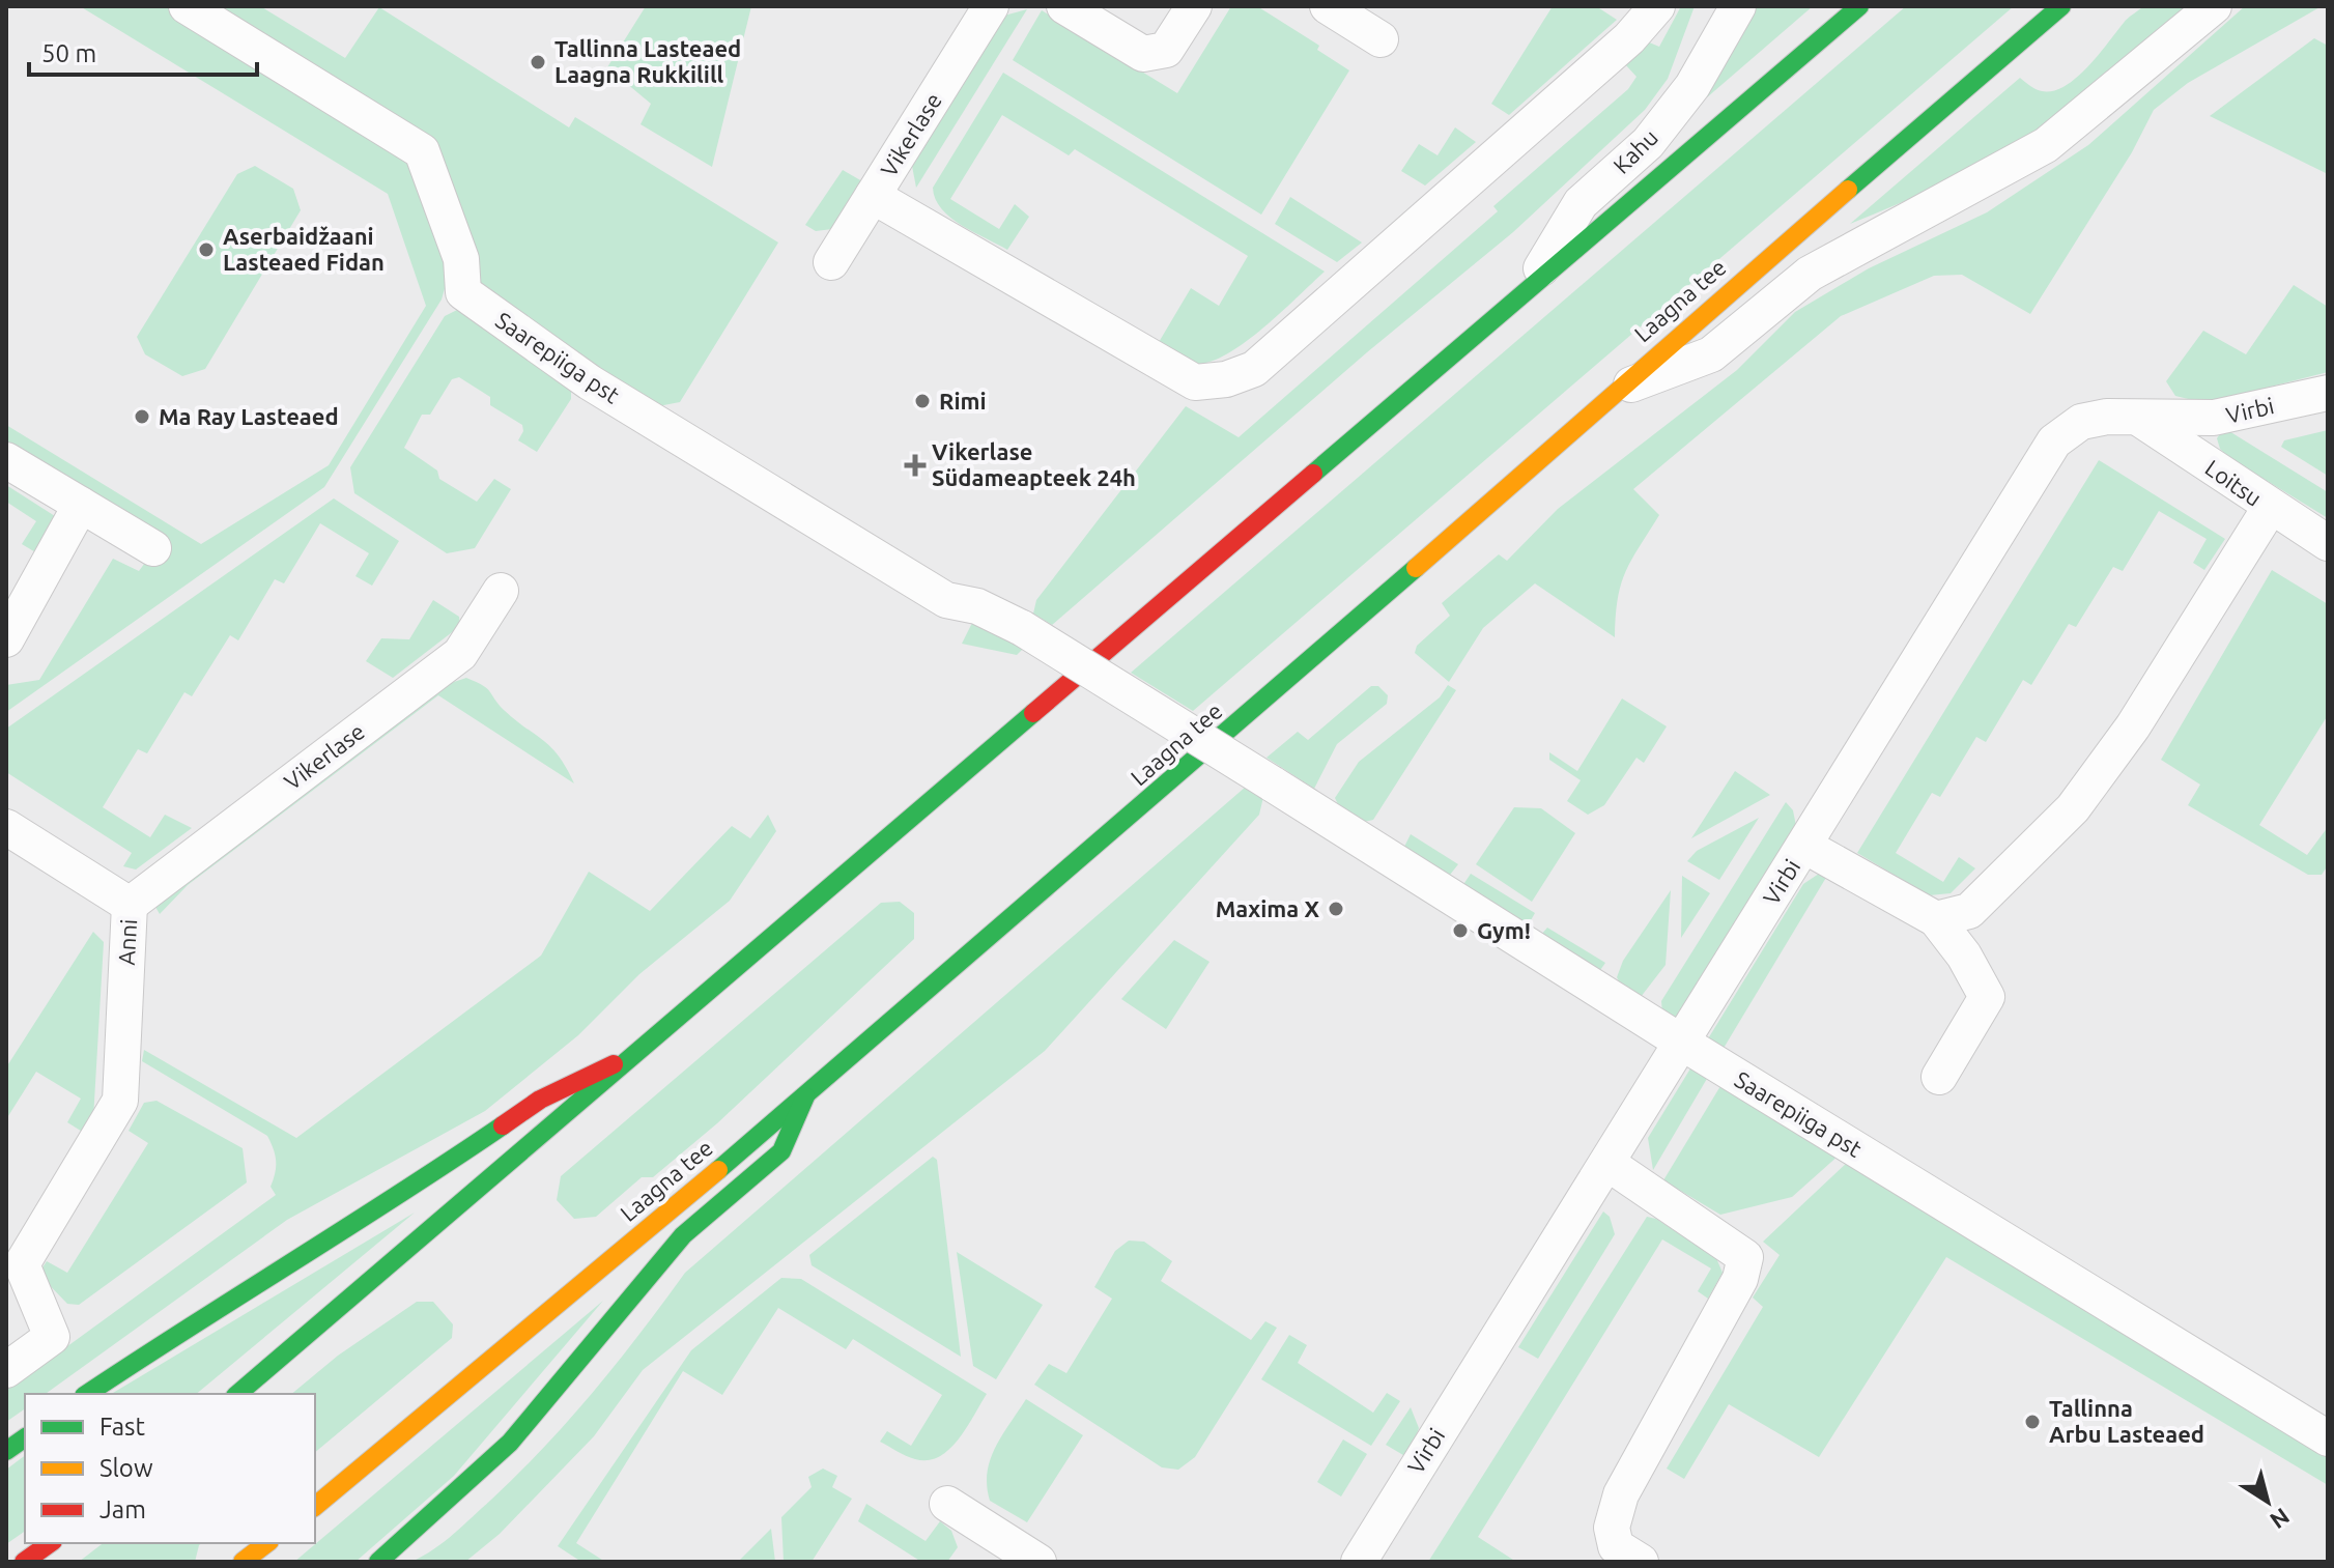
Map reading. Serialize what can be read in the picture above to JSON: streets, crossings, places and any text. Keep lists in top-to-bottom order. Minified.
{"streets":{"main road":["Laagna tee"],"street":["Vikerlase","Kahu","Saarepiiga pst","Virbi","Loitsu","Anni"]},"crossings":[["Vikerlase","Anni"],["Saarepiiga pst","Virbi"],["Virbi","Loitsu"]],"places":{"other":["Tallinna Lasteaed Laagna Rukkilill","Aserbaidžaani Lasteaed Fidan","Rimi","Ma Ray Lasteaed","Maxima X","Gym!","Tallinna Arbu Lasteaed"],"health":["Vikerlase Südameapteek 24h"]},"legend":["Fast","Slow","Jam"],"scale_bar":"50 m","north":"bottom right"}
